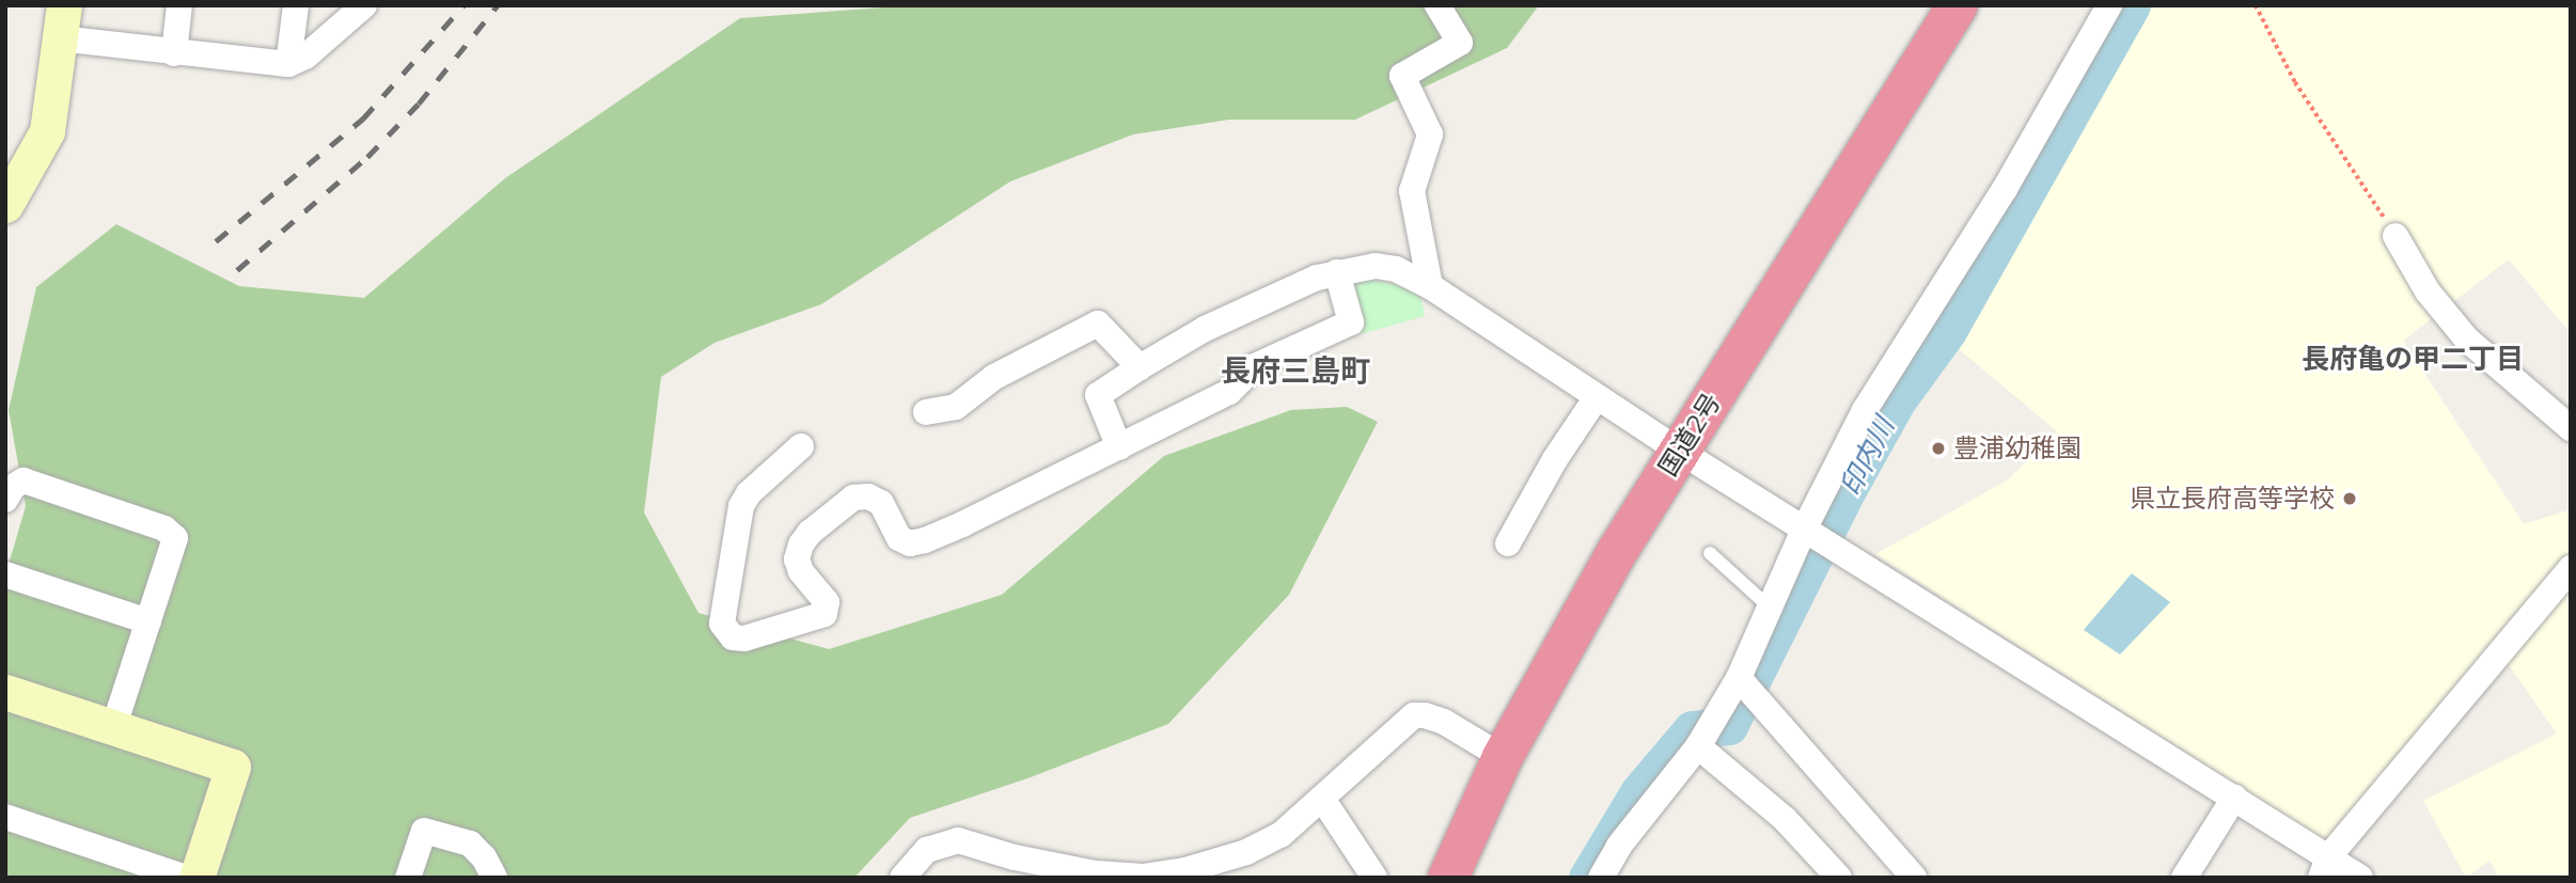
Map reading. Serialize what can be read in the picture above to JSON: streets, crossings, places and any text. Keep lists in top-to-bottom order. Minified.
{"streets":{"highway":["国道2号"]},"districts":["長府亀の甲二丁目","長府三島町"],"water":["印内川"],"places":["豊浦幼稚園","県立長府高等学校"]}
